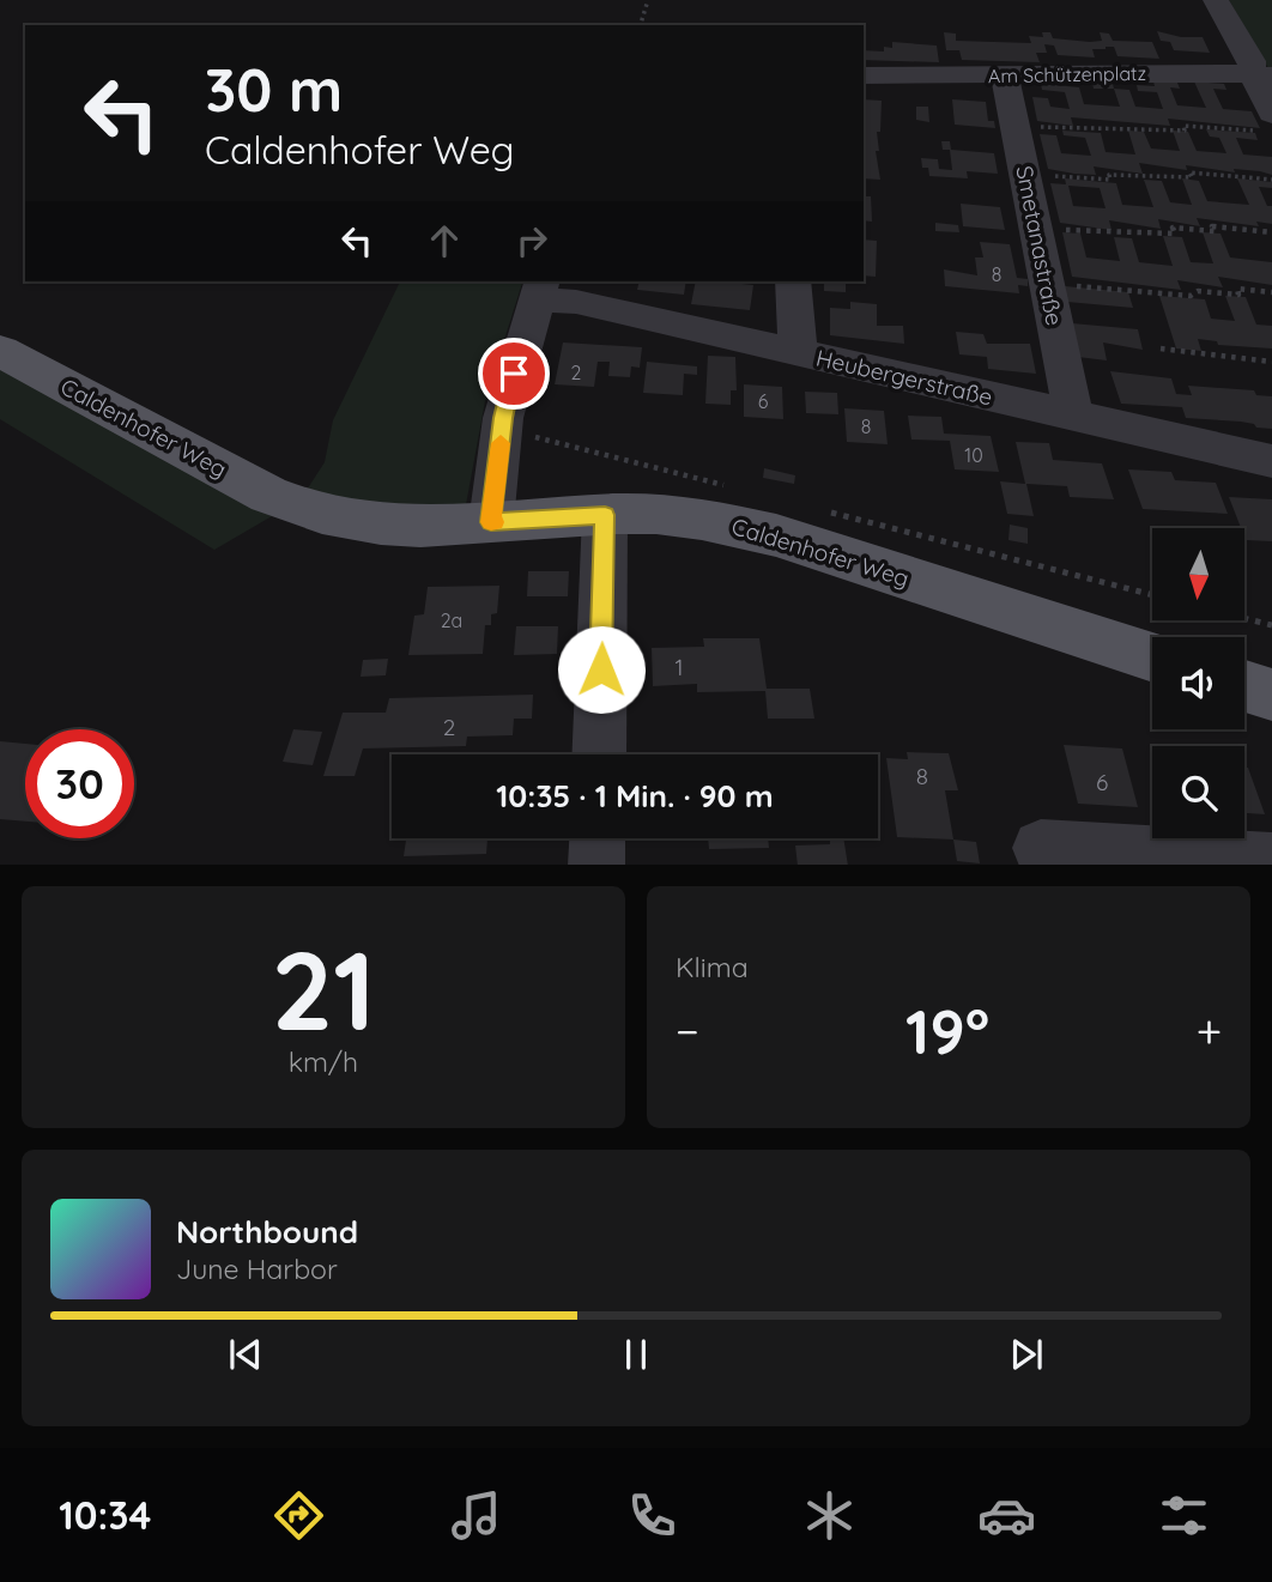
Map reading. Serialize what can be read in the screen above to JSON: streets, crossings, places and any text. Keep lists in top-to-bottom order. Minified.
{"streets":{"main road":["Caldenhofer Weg"],"street":["Am Schützenplatz","Smetanastraße","Heubergerstraße"]},"crossings":[["Am Schützenplatz","Smetanastraße"],["Smetanastraße","Heubergerstraße"]],"house_numbers":["8","2","6","8","10","2a","1","2","8","6"],"north":"bottom","page":{"turn":["30 m","Caldenhofer Weg"],"limit":"30","trip":"10:35 · 1 Min. · 90 m","tile":[["21","km/h"],"Klima"],"heat":["−","19°","+"],"song":["Northbound","June Harbor"],"tabs":"10:34"}}
